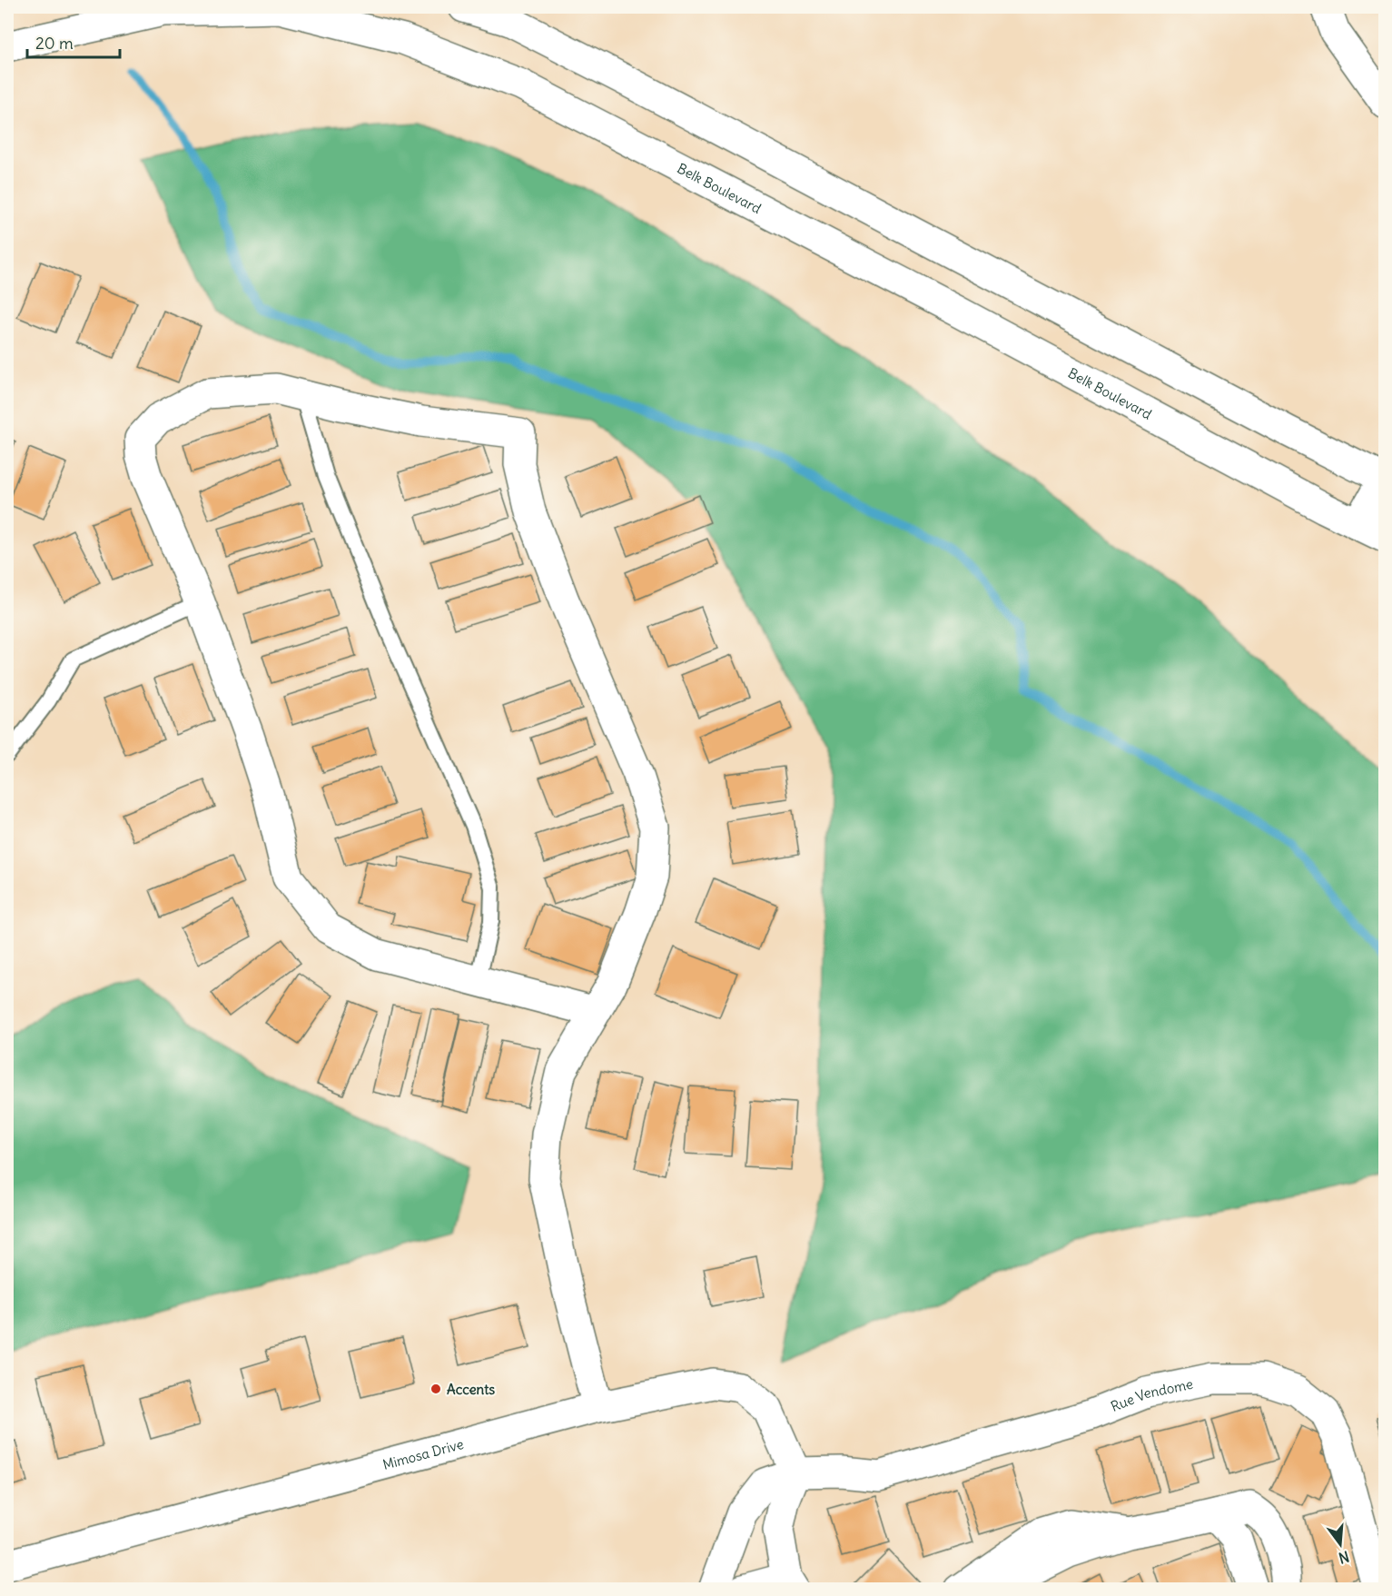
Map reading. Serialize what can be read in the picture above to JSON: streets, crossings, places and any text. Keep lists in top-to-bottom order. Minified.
{"streets":{"street":["Belk Boulevard","Rue Vendome","Mimosa Drive"]},"crossings":[["Rue Vendome","Mimosa Drive"]],"places":["Accents"],"scale_bar":"20 m","north":"bottom"}
